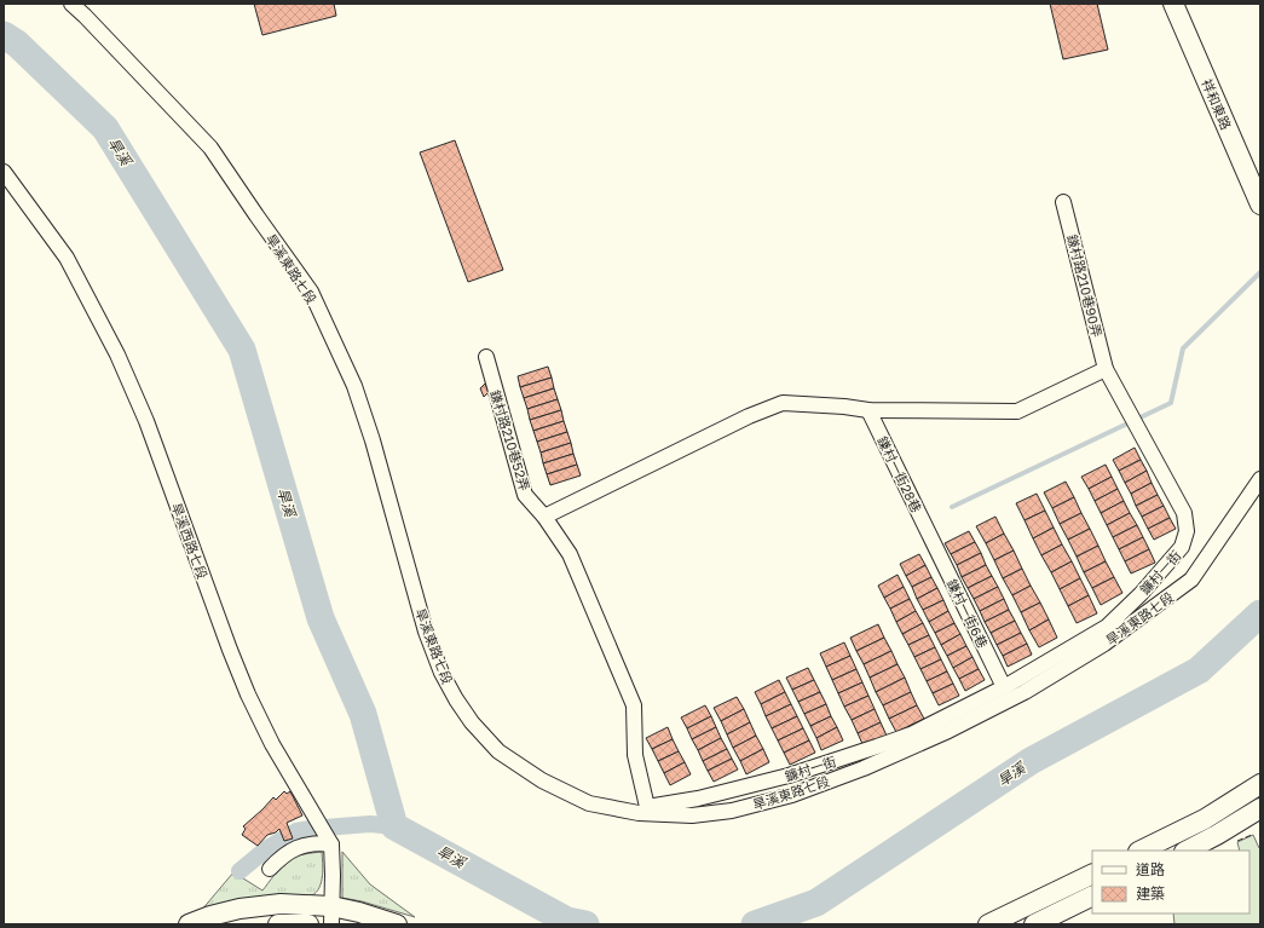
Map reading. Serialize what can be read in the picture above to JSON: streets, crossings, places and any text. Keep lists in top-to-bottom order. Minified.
{"streets":{"street":["祥和東路","旱溪東路七段","鎌村路210巷90弄","鎌村路210巷52弄","鎌村一街28巷","旱溪西路七段","鐮村一街","鎌村一街6巷"]},"crossings":[["鎌村路210巷90弄","鐮村一街"],["鎌村路210巷52弄","鐮村一街"],["鎌村一街28巷","鎌村一街6巷"],["鐮村一街","鎌村一街6巷"]],"water":["旱溪"],"legend":["道路","建築"]}
